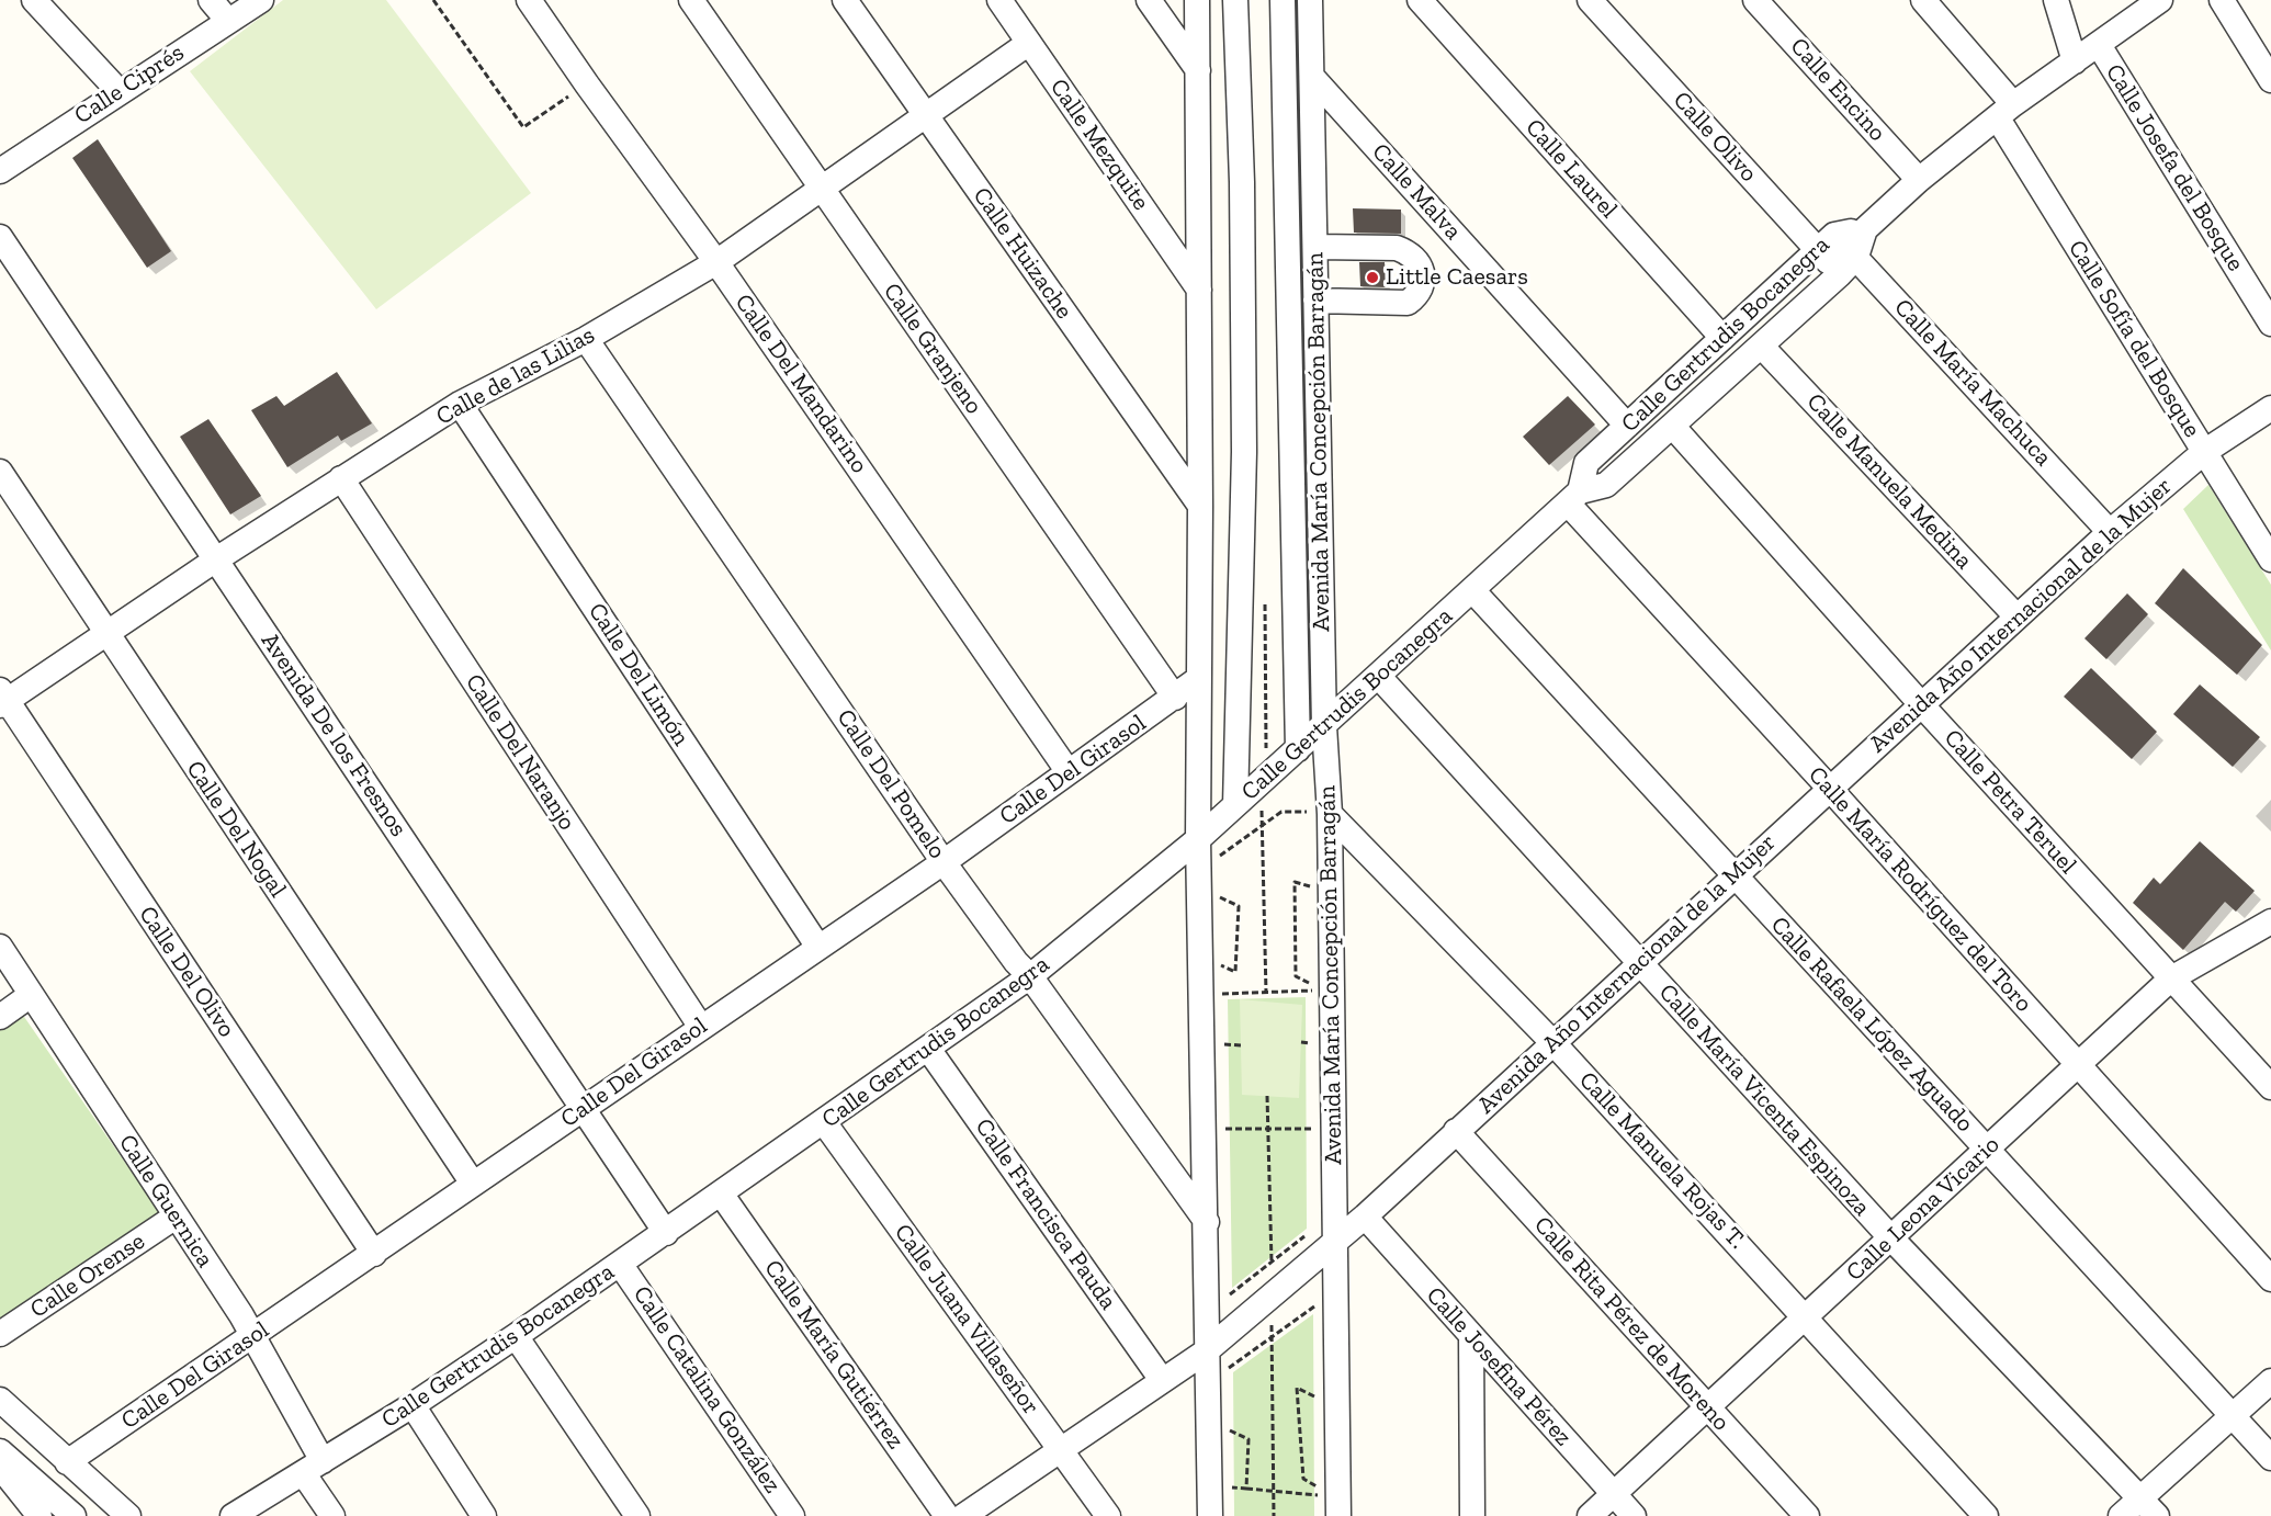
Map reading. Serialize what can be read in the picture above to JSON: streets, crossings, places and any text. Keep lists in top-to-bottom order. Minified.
{"streets":{"street":["Calle Ciprés","Calle Encino","Calle Olivo","Calle Mezquite","Calle Josefa del Bosque","Calle Laurel","Calle Malva","Calle Huizache","Calle Gertrudis Bocanegra","Calle Sofía del Bosque","Calle Granjeno","Calle de las Lilias","Calle María Machuca","Calle Del Mandarino","Avenida María Concepción Barragán","Calle Manuela Medina","Avenida Año Internacional de la Mujer","Calle Del Limón","Avenida De los Fresnos","Calle Del Naranjo","Calle Del Girasol","Calle Del Pomelo","Calle Petra Teruel","Calle Del Nogal","Calle María Rodríguez del Toro","Calle Del Olivo","Calle Rafaela López Aguado","Calle María Vicenta Espinoza","Calle Manuela Rojas T.","Calle Guernica","Calle Leona Vicario","Calle Francisca Pauda","Calle Orense","Calle Juana Villaseñor","Calle Rita Pérez de Moreno","Calle María Gutiérrez","Calle Josefina Pérez","Calle Catalina González"]},"crossings":[["Calle Encino","Calle Gertrudis Bocanegra"],["Calle Olivo","Calle Gertrudis Bocanegra"],["Calle Olivo","Calle María Machuca"],["Calle Mezquite","Calle de las Lilias"],["Calle Josefa del Bosque","Calle Gertrudis Bocanegra"],["Calle Laurel","Calle Gertrudis Bocanegra"],["Calle Malva","Calle Gertrudis Bocanegra"],["Calle Malva","Avenida María Concepción Barragán"],["Calle Huizache","Calle de las Lilias"],["Calle Gertrudis Bocanegra","Calle Sofía del Bosque"],["Calle Gertrudis Bocanegra","Calle María Machuca"],["Calle Gertrudis Bocanegra","Avenida María Concepción Barragán"],["Calle Gertrudis Bocanegra","Calle Manuela Medina"],["Calle Gertrudis Bocanegra","Avenida De los Fresnos"],["Calle Gertrudis Bocanegra","Calle Del Pomelo"],["Calle Gertrudis Bocanegra","Calle Petra Teruel"],["Calle Gertrudis Bocanegra","Calle María Rodríguez del Toro"],["Calle Gertrudis Bocanegra","Calle Rafaela López Aguado"],["Calle Gertrudis Bocanegra","Calle María Vicenta Espinoza"],["Calle Gertrudis Bocanegra","Calle Guernica"],["Calle Gertrudis Bocanegra","Calle Francisca Pauda"],["Calle Gertrudis Bocanegra","Calle Juana Villaseñor"],["Calle Gertrudis Bocanegra","Calle María Gutiérrez"],["Calle Gertrudis Bocanegra","Calle Catalina González"],["Calle Sofía del Bosque","Avenida Año Internacional de la Mujer"],["Calle Granjeno","Calle de las Lilias"],["Calle Granjeno","Calle Del Girasol"],["Calle de las Lilias","Calle Del Mandarino"],["Calle de las Lilias","Calle Del Limón"],["Calle de las Lilias","Avenida De los Fresnos"],["Calle de las Lilias","Calle Del Naranjo"],["Calle de las Lilias","Calle Del Pomelo"],["Calle de las Lilias","Calle Del Nogal"],["Calle de las Lilias","Calle Del Olivo"],["Calle María Machuca","Avenida Año Internacional de la Mujer"],["Calle Del Mandarino","Calle Del Girasol"],["Avenida María Concepción Barragán","Avenida Año Internacional de la Mujer"],["Avenida María Concepción Barragán","Calle Manuela Rojas T."],["Calle Manuela Medina","Avenida Año Internacional de la Mujer"],["Avenida Año Internacional de la Mujer","Calle Petra Teruel"],["Avenida Año Internacional de la Mujer","Calle María Rodríguez del Toro"],["Avenida Año Internacional de la Mujer","Calle Rafaela López Aguado"],["Avenida Año Internacional de la Mujer","Calle María Vicenta Espinoza"],["Avenida Año Internacional de la Mujer","Calle Manuela Rojas T."],["Avenida Año Internacional de la Mujer","Calle Francisca Pauda"],["Avenida Año Internacional de la Mujer","Calle Juana Villaseñor"],["Avenida Año Internacional de la Mujer","Calle Rita Pérez de Moreno"],["Avenida Año Internacional de la Mujer","Calle Josefina Pérez"],["Calle Del Limón","Calle Del Girasol"],["Avenida De los Fresnos","Calle Del Girasol"],["Calle Del Naranjo","Calle Del Girasol"],["Calle Del Girasol","Calle Del Pomelo"],["Calle Del Girasol","Calle Del Nogal"],["Calle Del Girasol","Calle Del Olivo"],["Calle Del Girasol","Calle Guernica"],["Calle Petra Teruel","Calle Leona Vicario"],["Calle María Rodríguez del Toro","Calle Leona Vicario"],["Calle Rafaela López Aguado","Calle Leona Vicario"],["Calle María Vicenta Espinoza","Calle Leona Vicario"],["Calle Manuela Rojas T.","Calle Leona Vicario"],["Calle Guernica","Calle Orense"],["Calle Leona Vicario","Calle Rita Pérez de Moreno"],["Calle Leona Vicario","Calle Josefina Pérez"]],"places":["Little Caesars"]}
